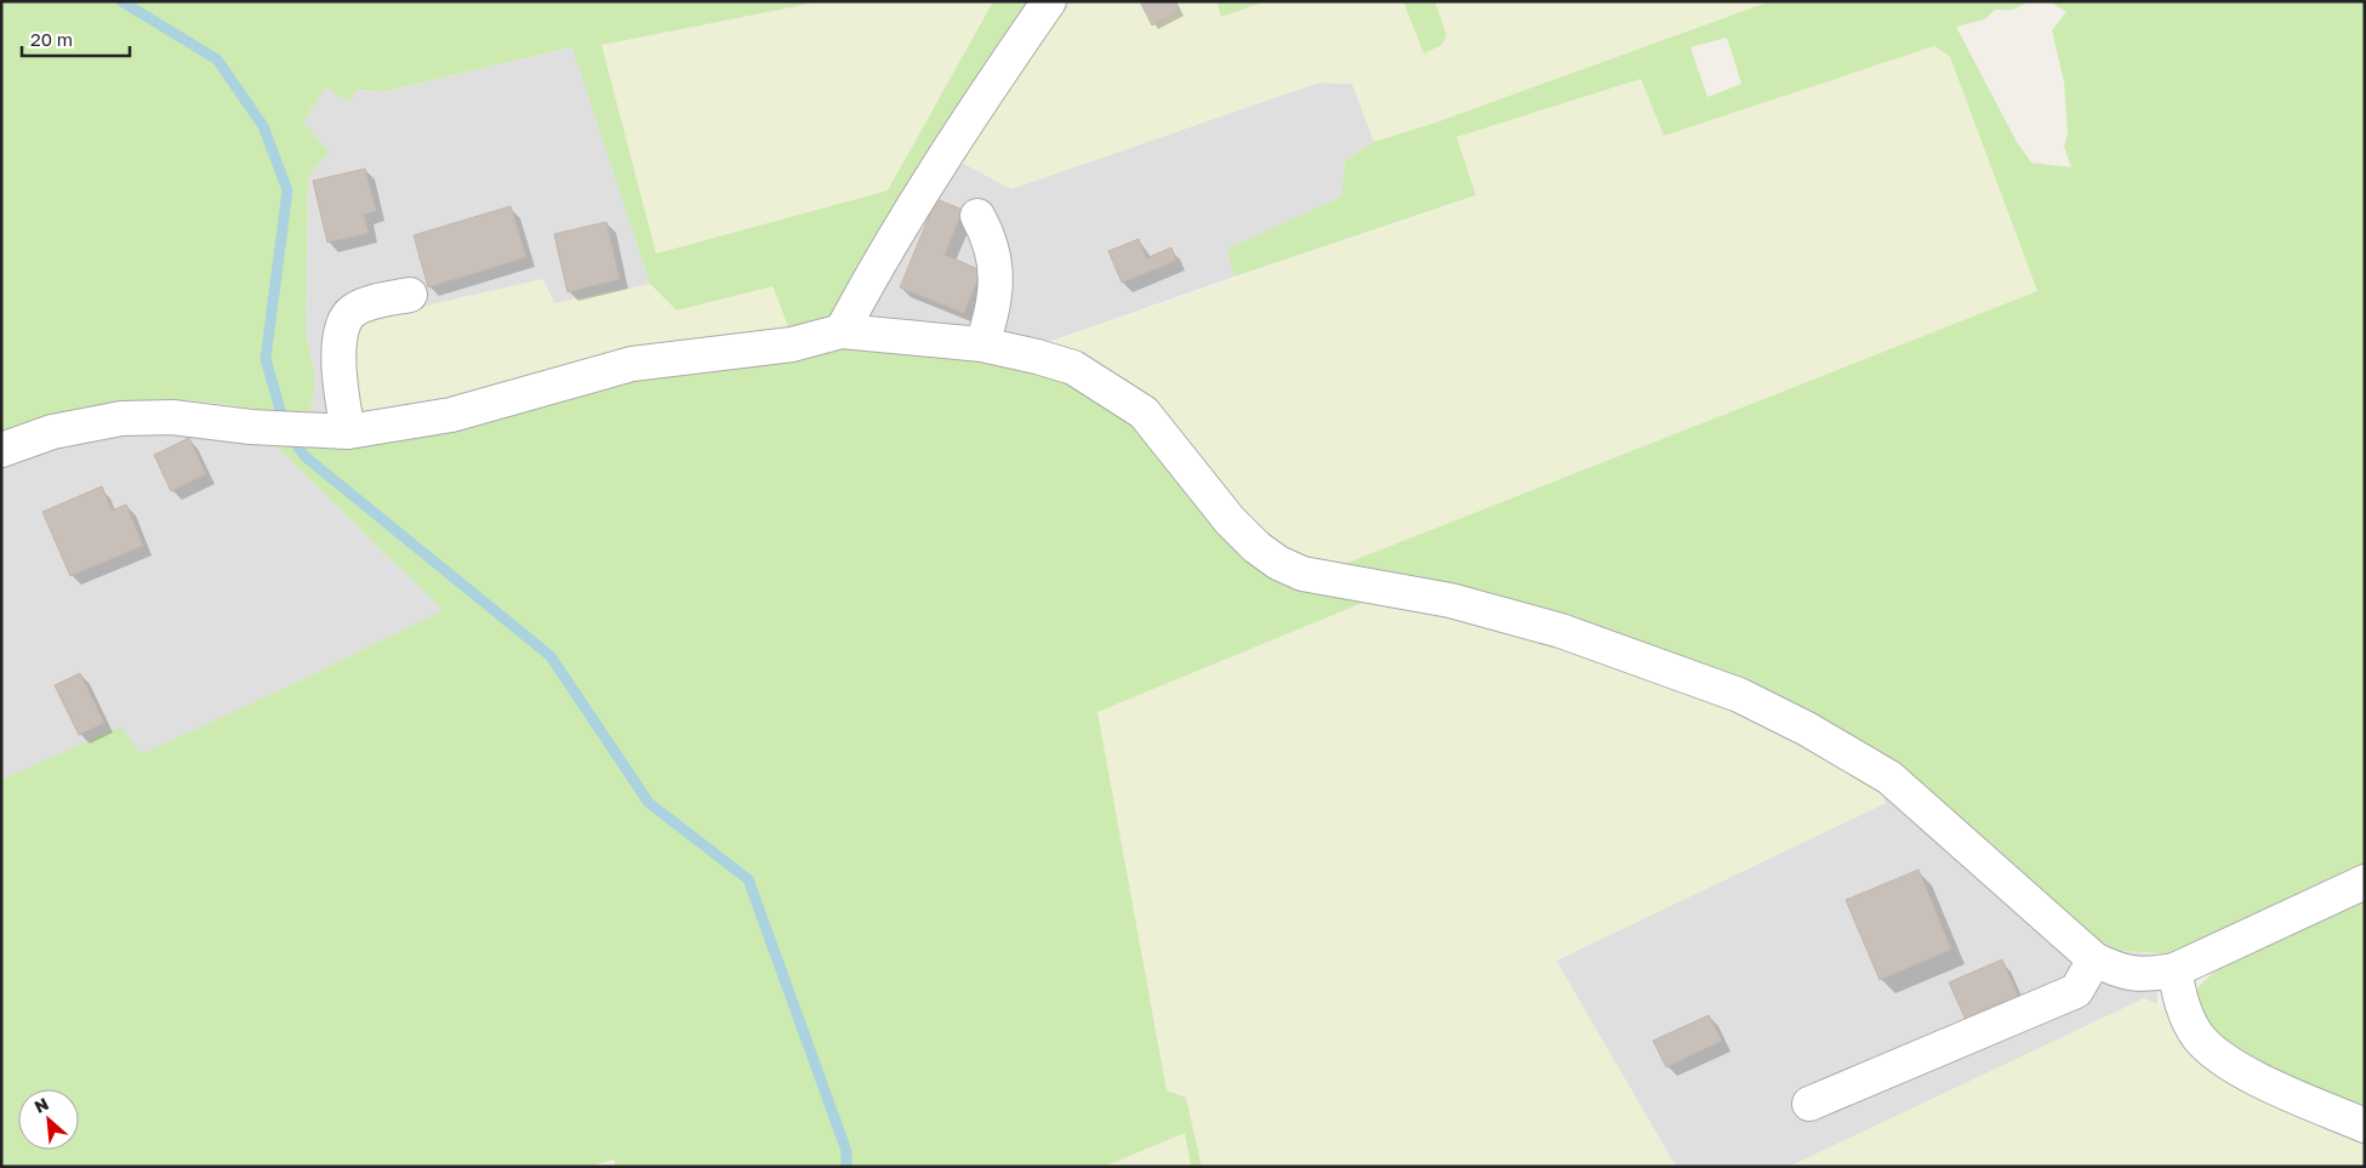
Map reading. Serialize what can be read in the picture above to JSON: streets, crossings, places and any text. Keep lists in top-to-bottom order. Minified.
{"scale_bar":"20 m","north":"top left"}
